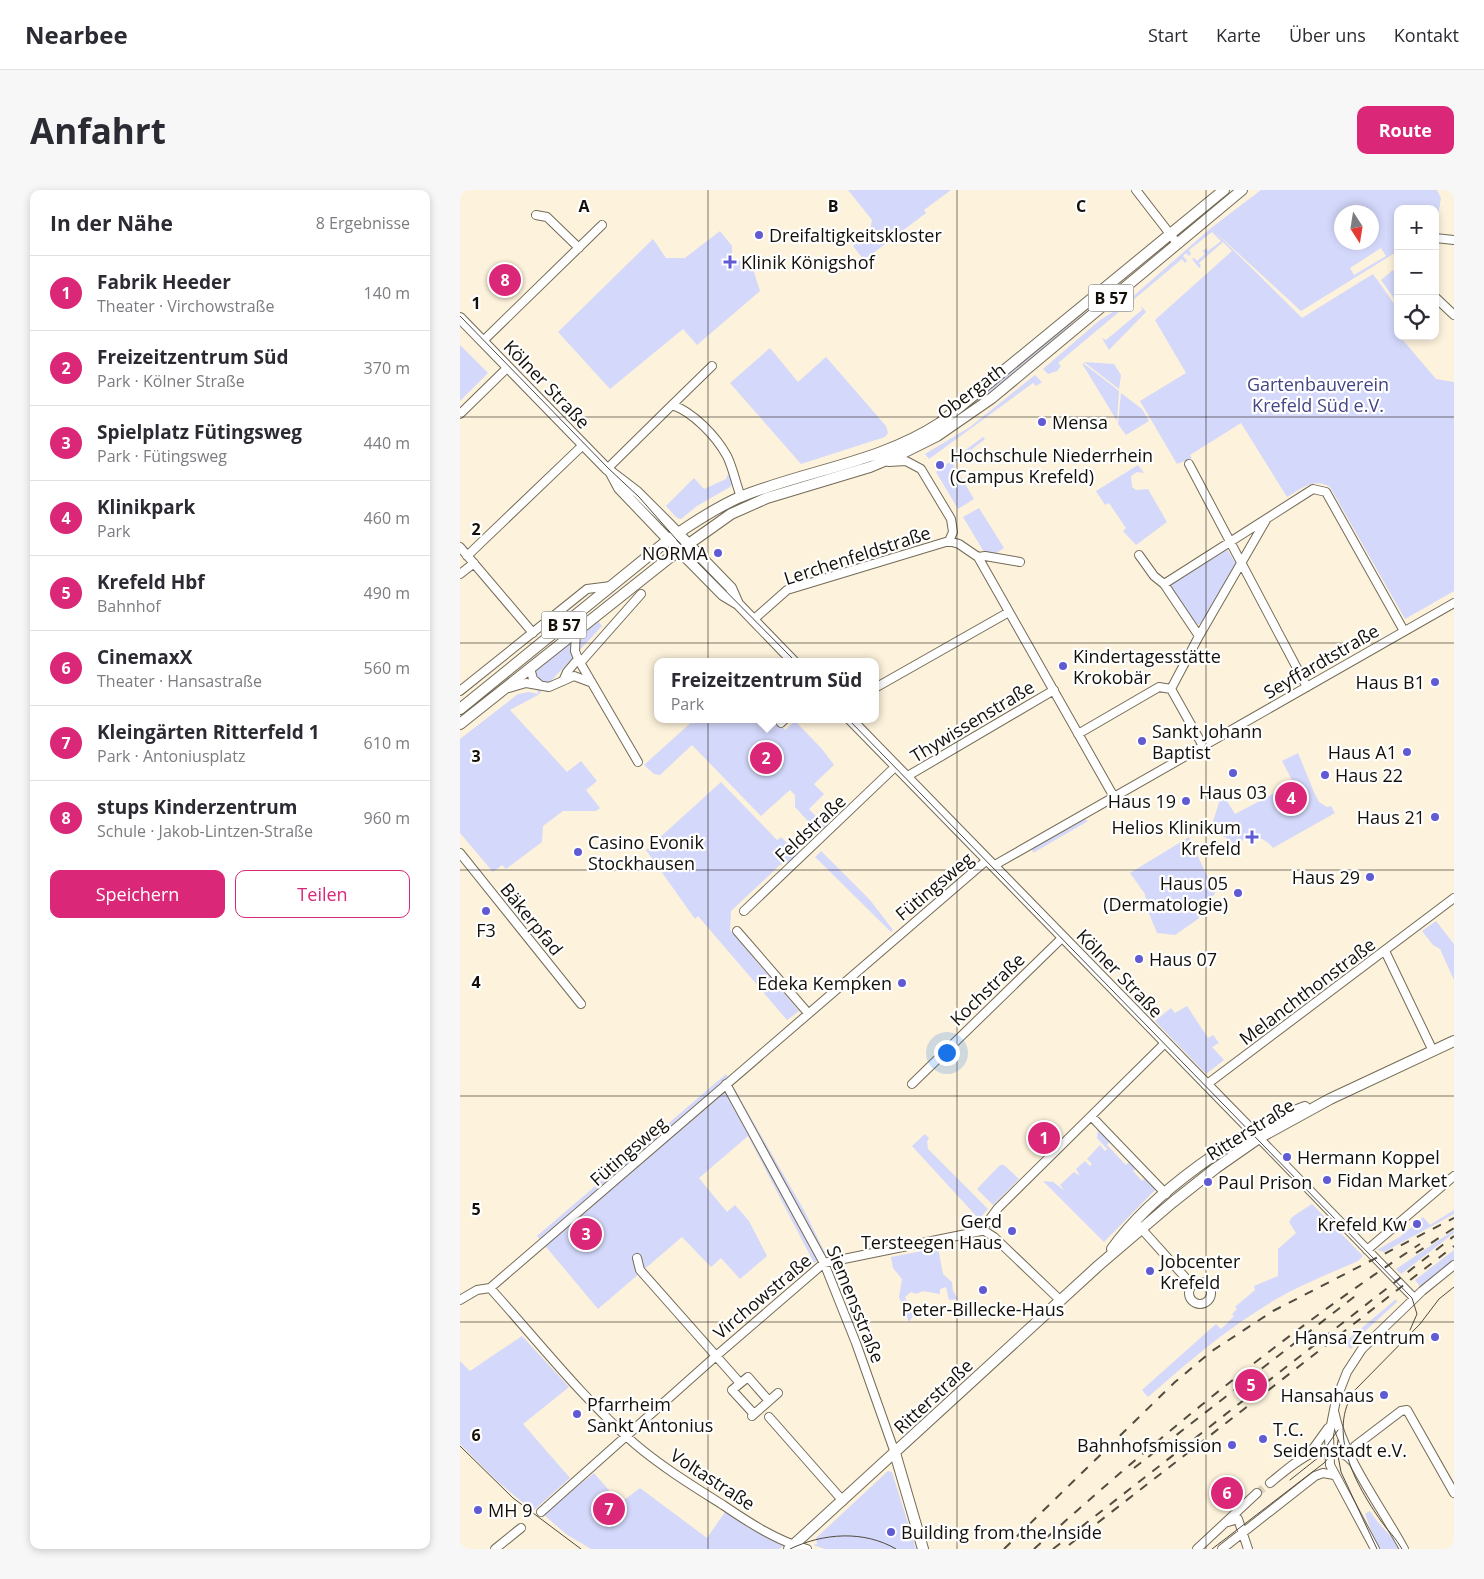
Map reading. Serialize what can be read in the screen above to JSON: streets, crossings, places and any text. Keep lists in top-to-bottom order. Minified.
{"streets":{"main road":["B 57","Kölner Straße","Obergath","Ritterstraße","Siemensstraße"],"street":["Lerchenfeldstraße","Seyffardtstraße","Thywissenstraße","Feldstraße","Fütingsweg","Bäkerpfad","Kochstraße","Melanchthonstraße","Virchowstraße","Voltastraße"]},"crossings":[["B 57","Kölner Straße"],["B 57","Obergath"],["Kölner Straße","Obergath"],["Kölner Straße","Lerchenfeldstraße"],["Kölner Straße","Thywissenstraße"],["Kölner Straße","Feldstraße"],["Kölner Straße","Fütingsweg"],["Kölner Straße","Kochstraße"],["Kölner Straße","Melanchthonstraße"],["Kölner Straße","Ritterstraße"],["Seyffardtstraße","Fütingsweg"],["Fütingsweg","Siemensstraße"],["Fütingsweg","Voltastraße"],["Ritterstraße","Siemensstraße"],["Ritterstraße","Voltastraße"],["Virchowstraße","Siemensstraße"],["Virchowstraße","Voltastraße"]],"parks":["Gartenbauverein Krefeld Süd e.V."],"places":{"other":["Dreifaltigkeitskloster","Mensa","Hochschule Niederrhein (Campus Krefeld)","NORMA","Kindertagesstätte Krokobär","Haus B1","Sankt Johann Baptist","Haus A1","Haus 03","Haus 22","Haus 19","Haus 21","Casino Evonik Stockhausen","Haus 29","Haus 05 (Dermatologie)","F3","Haus 07","Edeka Kempken","Hermann Koppel","Fidan Market","Paul Prison","Krefeld Kw","Gerd Tersteegen Haus","Jobcenter Krefeld","Peter-Billecke-Haus","Hansa Zentrum","Hansahaus","Pfarrheim Sankt Antonius","T.C. Seidenstadt e.V.","Bahnhofsmission","MH 9","Building from the Inside"],"health":["Klinik Königshof","Helios Klinikum Krefeld"]},"north":"bottom","page":{"header":"Nearbee","nav":["Start","Karte","Über uns","Kontakt"],"buttons":["Route",["Speichern","Teilen"]],"title":"Anfahrt","heading":["In der Nähe","8 Ergebnisse"],"map_buttons":["+","−"],"list":[{"mark":"1","name":"Fabrik Heeder","note":"Theater · Virchowstraße","value":"140 m"},{"mark":"2","name":"Freizeitzentrum Süd","note":"Park · Kölner Straße","value":"370 m"},{"mark":"3","name":"Spielplatz Fütingsweg","note":"Park · Fütingsweg","value":"440 m"},{"mark":"4","name":"Klinikpark","note":"Park","value":"460 m"},{"mark":"5","name":"Krefeld Hbf","note":"Bahnhof","value":"490 m"},{"mark":"6","name":"CinemaxX","note":"Theater · Hansastraße","value":"560 m"},{"mark":"7","name":"Kleingärten Ritterfeld 1","note":"Park · Antoniusplatz","value":"610 m"},{"mark":"8","name":"stups Kinderzentrum","note":"Schule · Jakob-Lintzen-Straße","value":"960 m"}],"pins":["8","2","4","1","3","5","6","7"],"popup":["Freizeitzentrum Süd","Park"]},"grid":{"columns":["A","B","C"],"rows":["1","2","3","4","5","6"]}}
